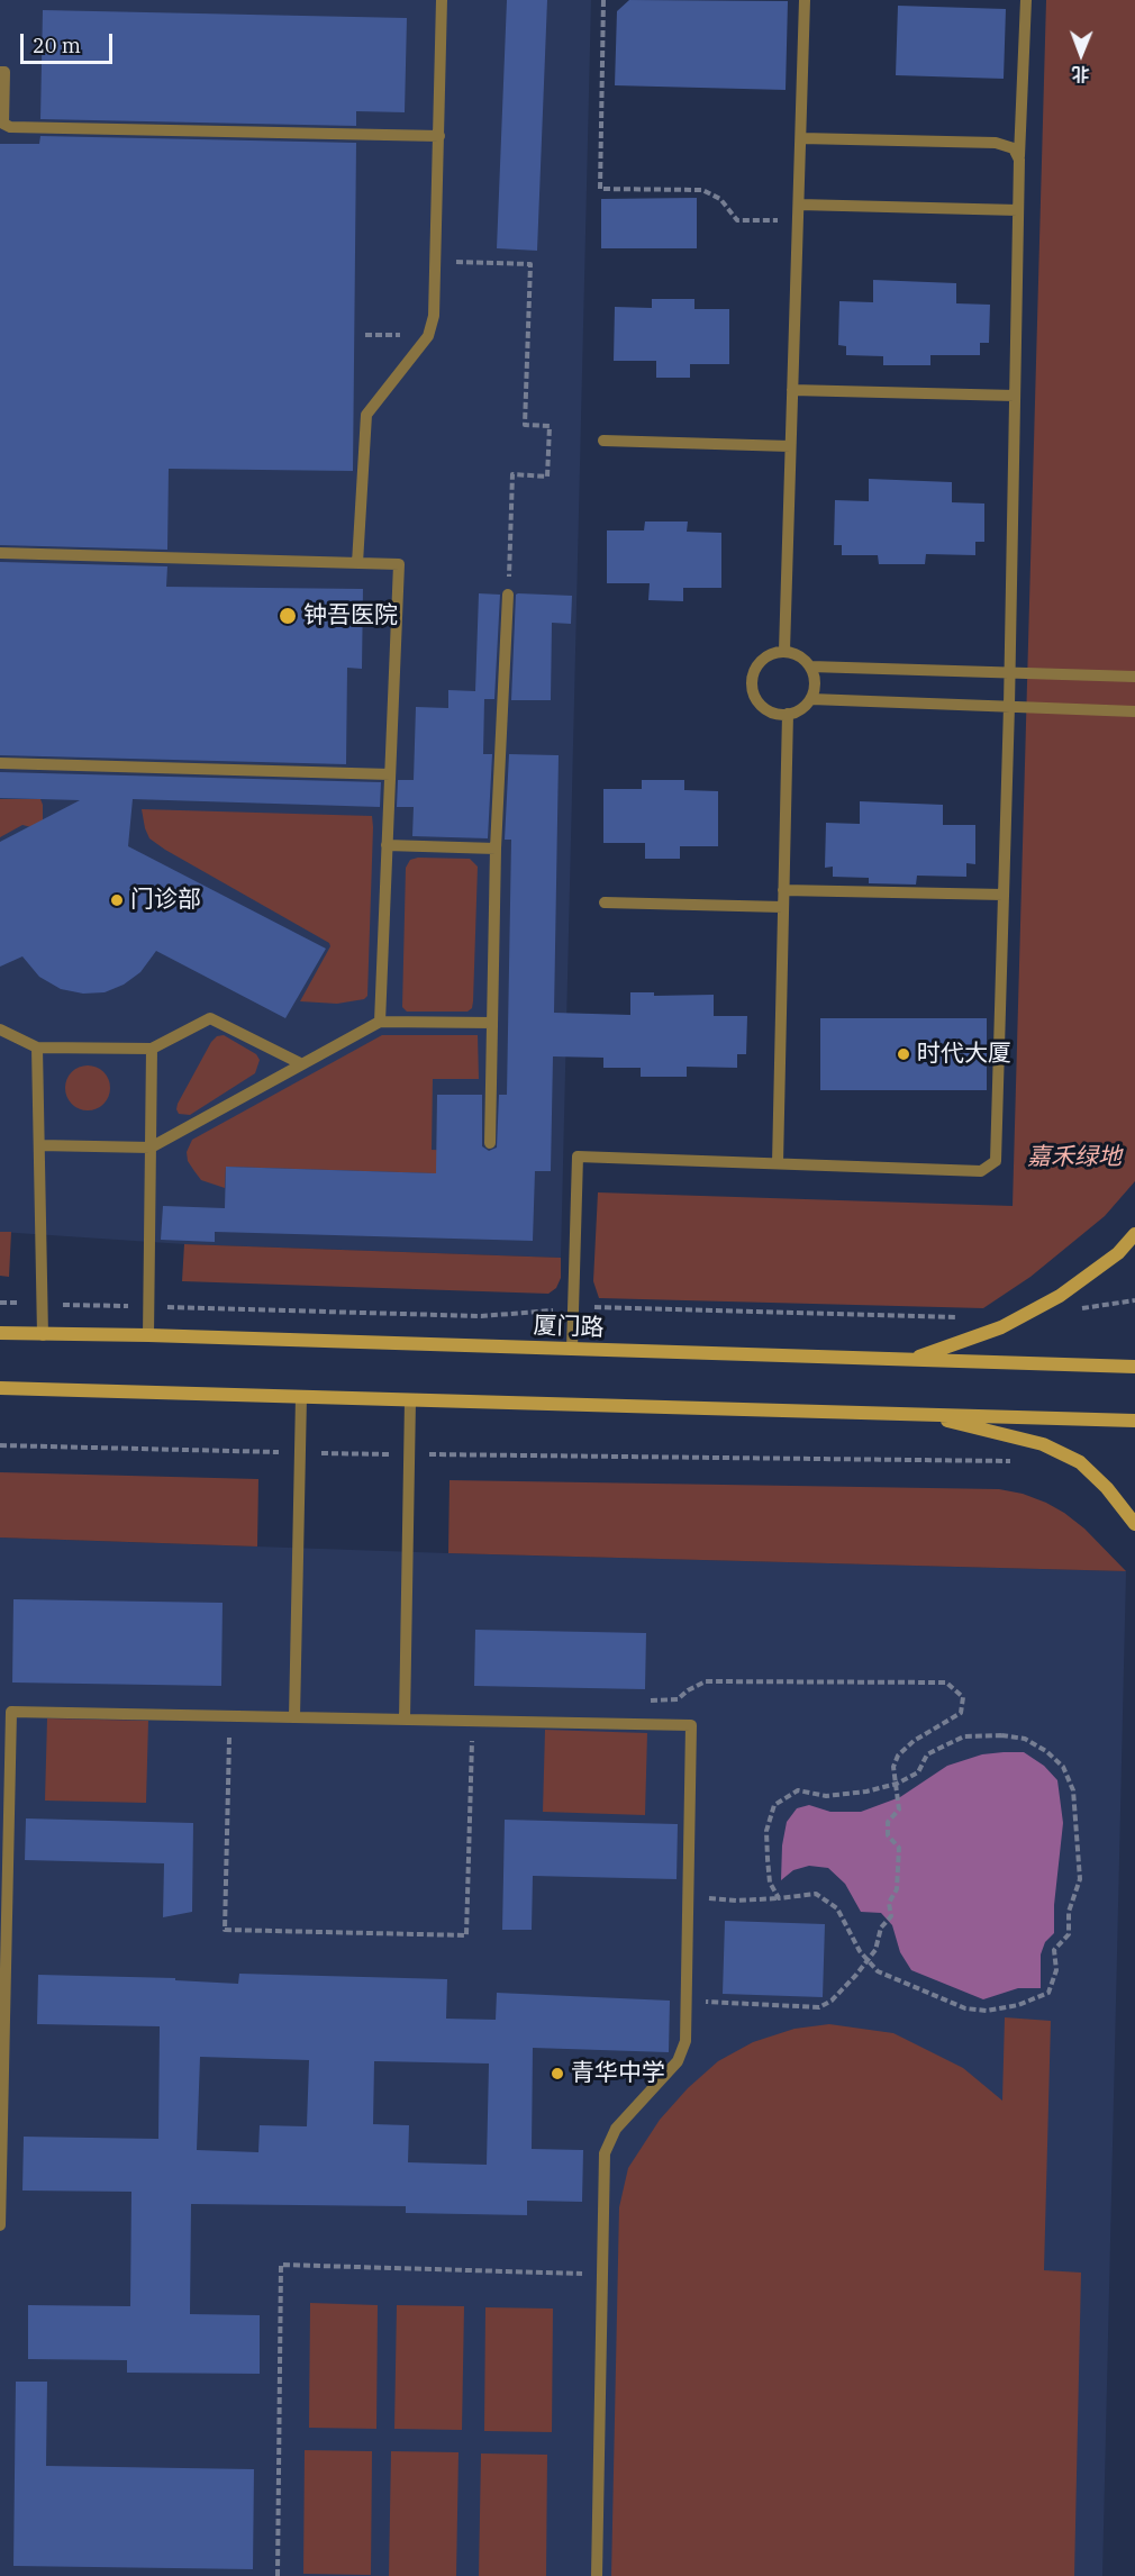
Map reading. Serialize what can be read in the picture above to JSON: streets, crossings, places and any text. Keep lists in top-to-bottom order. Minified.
{"streets":{"street":["厦门路"]},"parks":["嘉禾绿地"],"places":["钟吾医院","门诊部","时代大厦","青华中学"],"scale_bar":"20 m","north":"bottom"}
